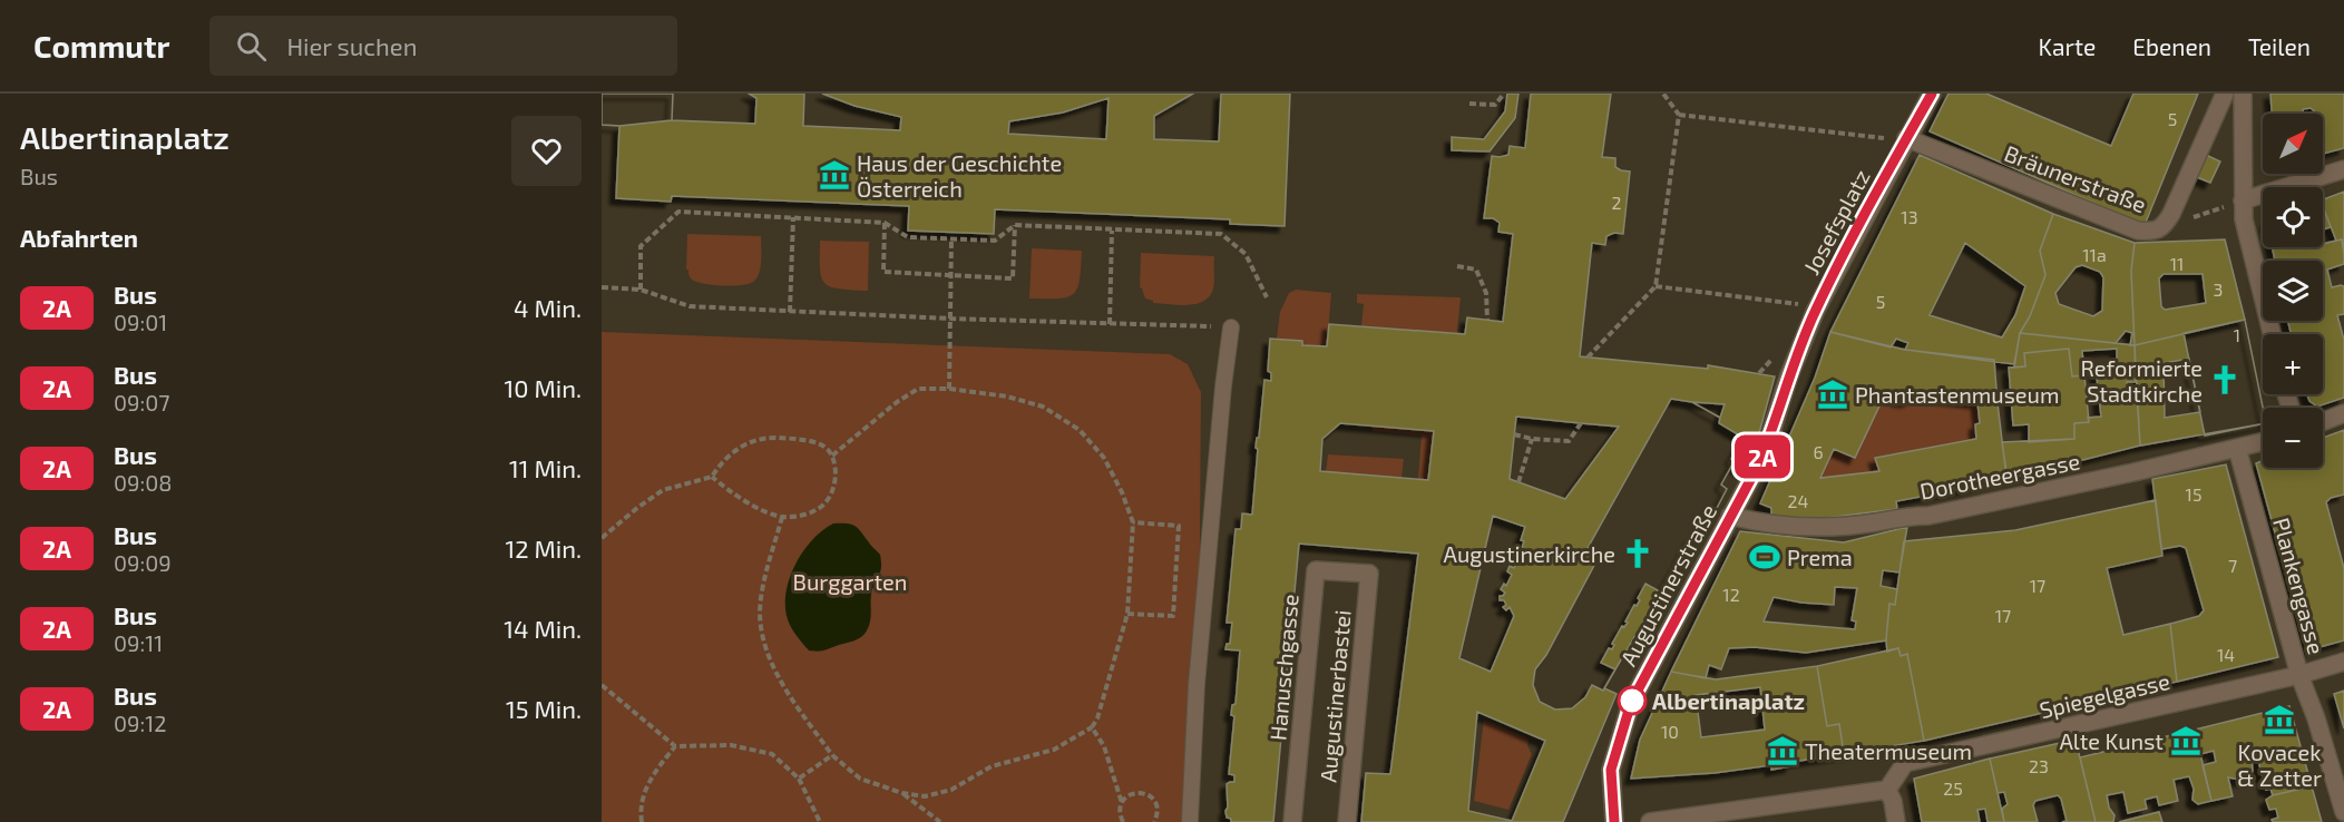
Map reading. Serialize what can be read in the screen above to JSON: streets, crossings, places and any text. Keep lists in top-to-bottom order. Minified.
{"streets":{"street":["Bräunerstraße","Josefsplatz","Dorotheergasse","Augustinerstraße","Plankengasse","Hanuschgasse","Spiegelgasse","Augustinerbastei"]},"crossings":[["Bräunerstraße","Josefsplatz"],["Josefsplatz","Augustinerstraße"],["Dorotheergasse","Augustinerstraße"],["Dorotheergasse","Plankengasse"],["Plankengasse","Spiegelgasse"],["Hanuschgasse","Augustinerbastei"]],"parks":["Burggarten"],"places":{"museum":["Haus der Geschichte Österreich","Phantastenmuseum","Kovacek & Zetter","Alte Kunst","Theatermuseum"],"church":["Reformierte Stadtkirche","Augustinerkirche"],"sports":["Prema"],"other":["Albertinaplatz"]},"lines":["bus line 2A"],"house_numbers":["5","2","13","11a","11","3","5","1","6","15","24","7","17","12","17","14","10","23","25"],"north":"top right","page":{"header":"Commutr","search":"Hier suchen","nav":["Karte","Ebenen","Teilen"],"heading":[["Albertinaplatz","Bus"],"Abfahrten"],"on_map":"2A","map_buttons":["+","−"],"list":[{"mark":"2A","name":"Bus","note":"09:01","value":"4 Min."},{"mark":"2A","name":"Bus","note":"09:07","value":"10 Min."},{"mark":"2A","name":"Bus","note":"09:08","value":"11 Min."},{"mark":"2A","name":"Bus","note":"09:09","value":"12 Min."},{"mark":"2A","name":"Bus","note":"09:11","value":"14 Min."},{"mark":"2A","name":"Bus","note":"09:12","value":"15 Min."}]}}
